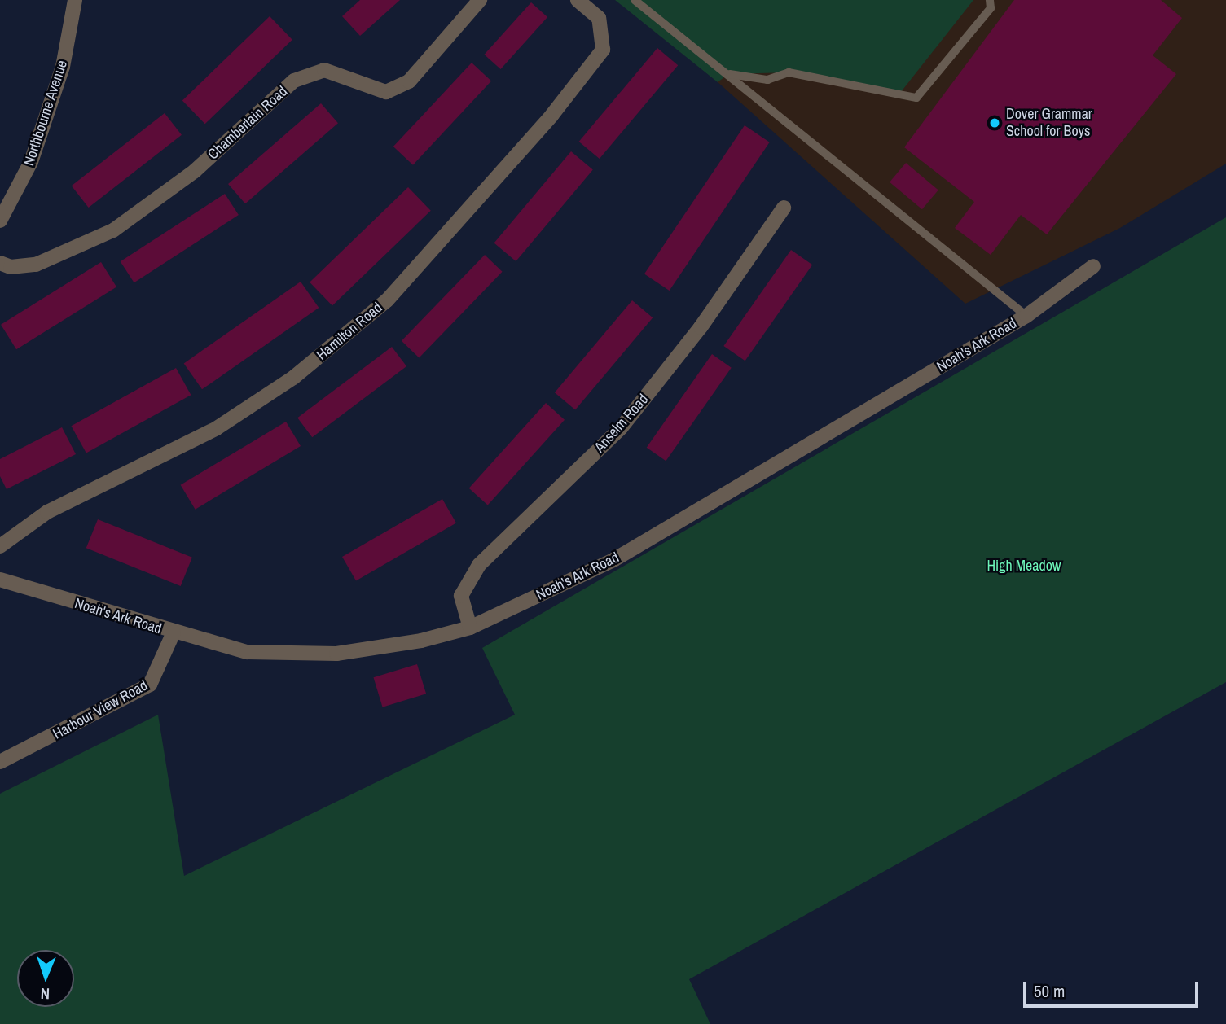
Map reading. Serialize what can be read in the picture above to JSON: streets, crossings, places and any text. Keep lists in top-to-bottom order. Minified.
{"streets":{"street":["Northbourne Avenue","Chamberlain Road","Hamilton Road","Noah's Ark Road","Anselm Road","Harbour View Road"]},"crossings":[["Noah's Ark Road","Anselm Road"],["Noah's Ark Road","Harbour View Road"]],"parks":["High Meadow"],"places":["Dover Grammar School for Boys"],"scale_bar":"50 m","north":"bottom"}
